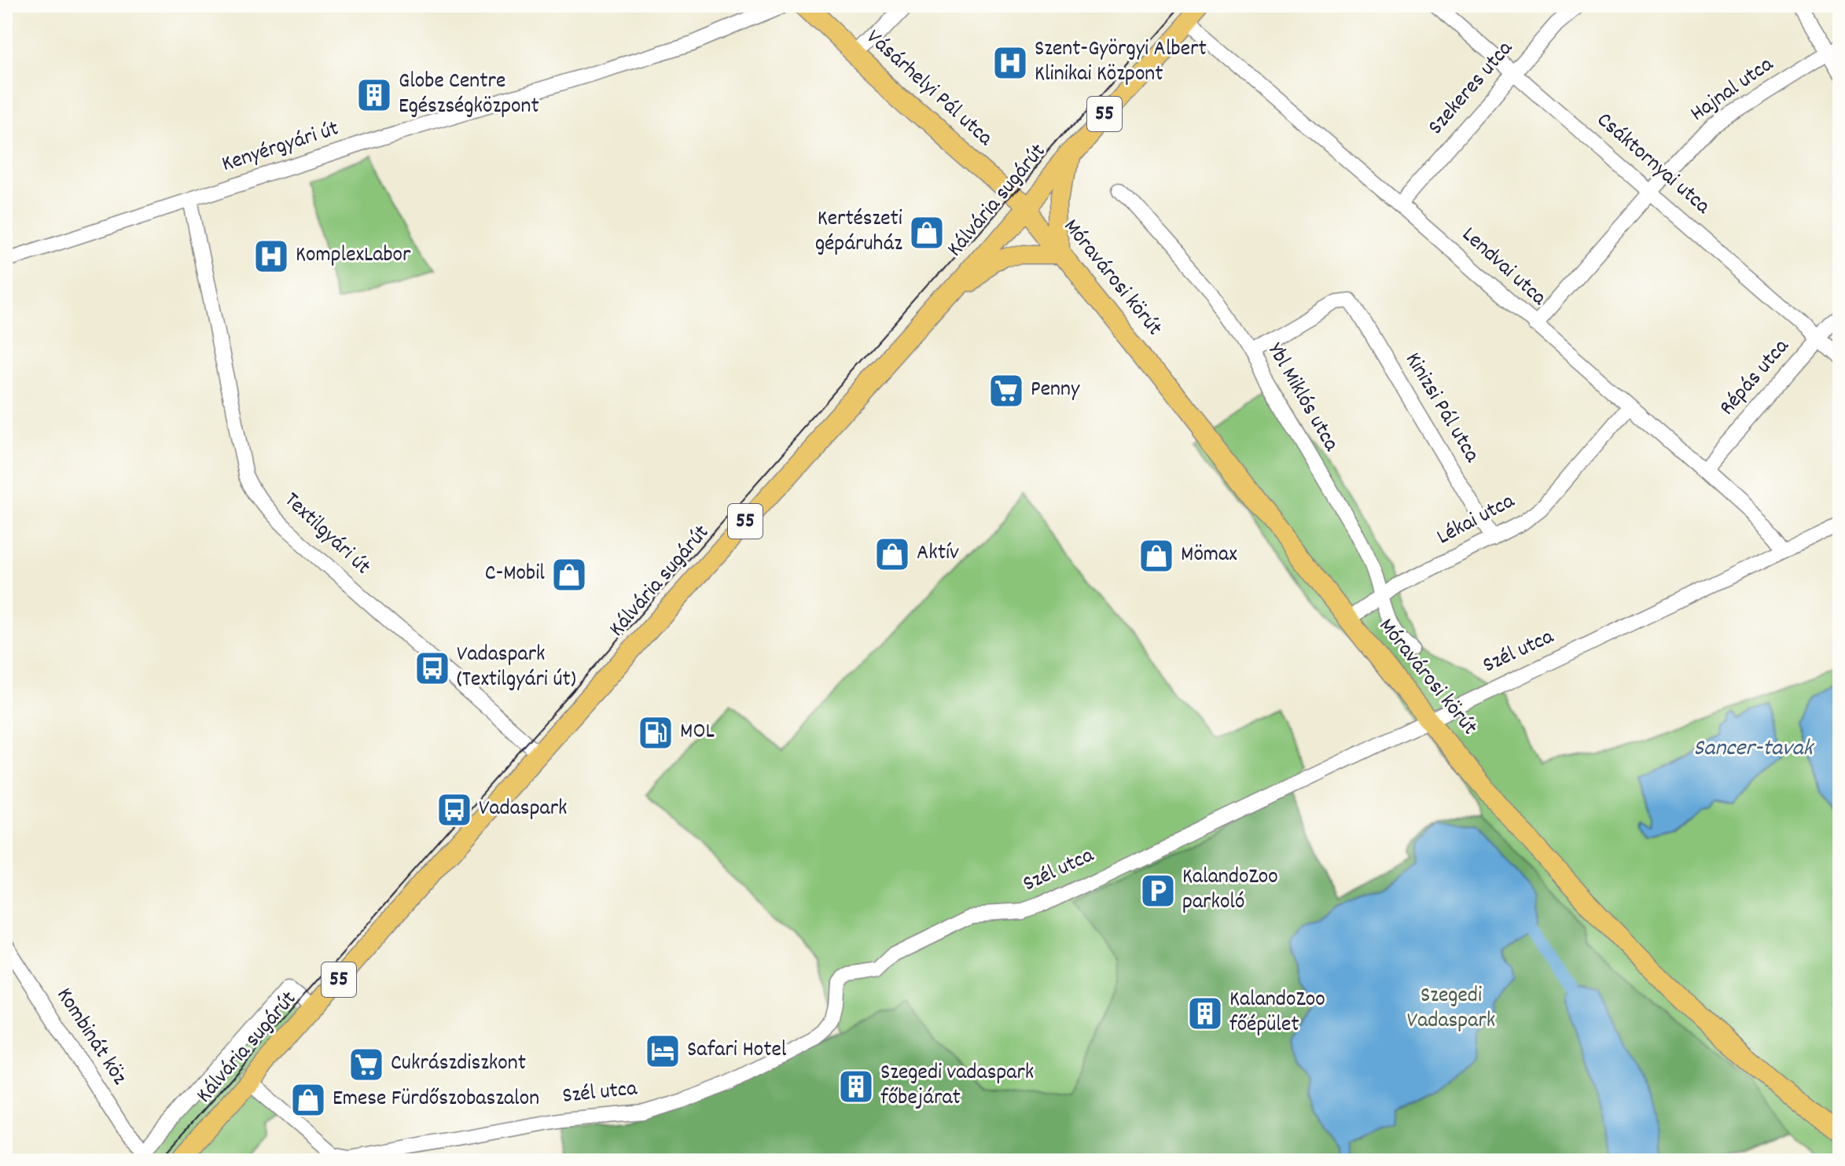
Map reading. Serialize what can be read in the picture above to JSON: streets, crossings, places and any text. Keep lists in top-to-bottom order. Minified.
{"streets":{"main road":["Vásárhelyi Pál utca","55","Kálvária sugárút","Móravárosi körút"],"street":["Szekeres utca","Hajnal utca","Kenyérgyári út","Csáktornyai utca","Lendvai utca","Répás utca","Ybl Miklós utca","Kinizsi Pál utca","Lékai utca","Textilgyári út","Szél utca","Kombinát köz"]},"crossings":[["Vásárhelyi Pál utca","Kálvária sugárút"],["Vásárhelyi Pál utca","Móravárosi körút"],["Szekeres utca","Csáktornyai utca"],["Szekeres utca","Lendvai utca"],["Hajnal utca","Csáktornyai utca"],["Hajnal utca","Lendvai utca"],["Kenyérgyári út","Textilgyári út"],["Csáktornyai utca","Répás utca"],["Kálvária sugárút","Lendvai utca"],["Kálvária sugárút","Móravárosi körút"],["Kálvária sugárút","Textilgyári út"],["Kálvária sugárút","Szél utca"],["Lendvai utca","Répás utca"],["Lendvai utca","Lékai utca"],["Lendvai utca","Szél utca"],["Móravárosi körút","Lékai utca"],["Móravárosi körút","Szél utca"],["Ybl Miklós utca","Kinizsi Pál utca"],["Ybl Miklós utca","Lékai utca"],["Kinizsi Pál utca","Lékai utca"]],"water":["Sancer-tavak"],"parks":["Szegedi Vadaspark"],"places":{"hospital":["Szent-Györgyi Albert Klinikai Központ","KomplexLabor"],"building":["Globe Centre Egészségközpont","KalandoZoo főépület","Szegedi vadaspark főbejárat"],"shop":["Kertészeti gépáruház","Aktív","Mömax","C-Mobil","Emese Fürdőszobaszalon"],"supermarket":["Penny","Cukrászdiszkont"],"bus stop":["Vadaspark (Textilgyári út)","Vadaspark"],"fuel station":["MOL"],"parking":["KalandoZoo parkoló"],"hotel":["Safari Hotel"]}}
